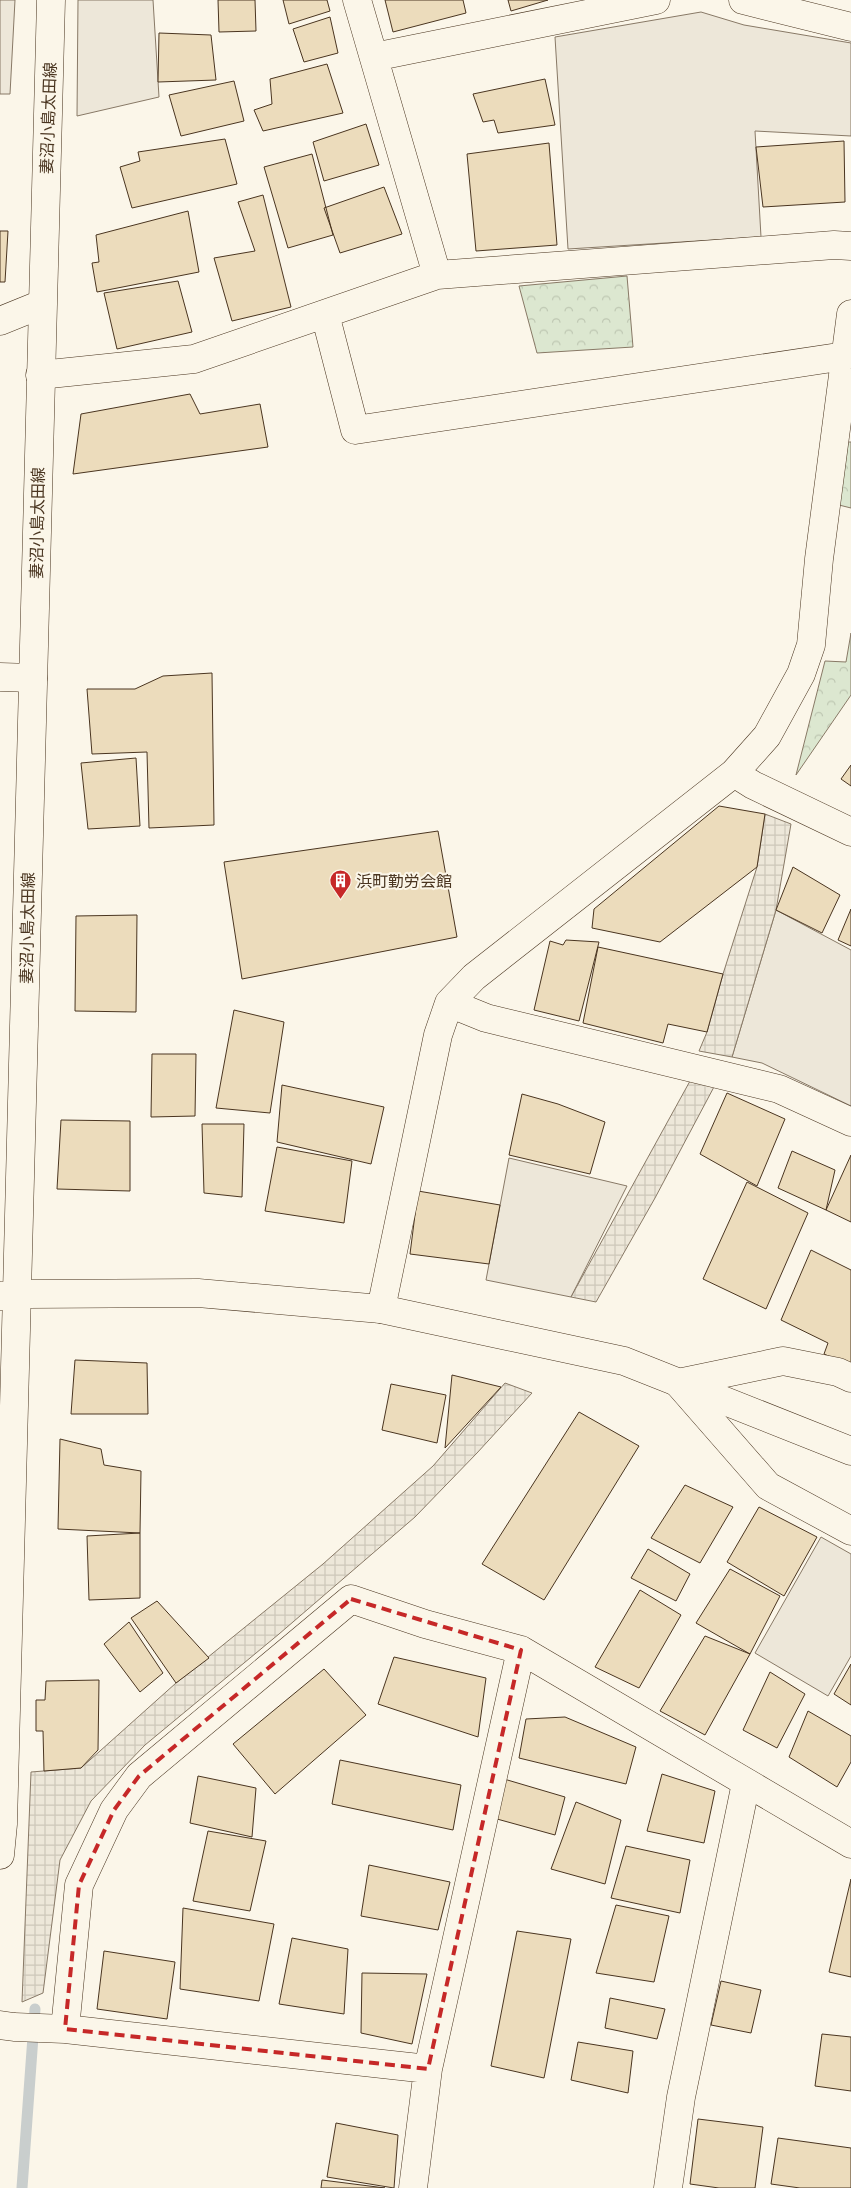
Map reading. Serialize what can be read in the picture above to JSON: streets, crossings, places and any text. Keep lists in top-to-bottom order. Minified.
{"streets":{"street":["妻沼小島太田線"]},"places":{"building":["浜町勤労会館"]}}
